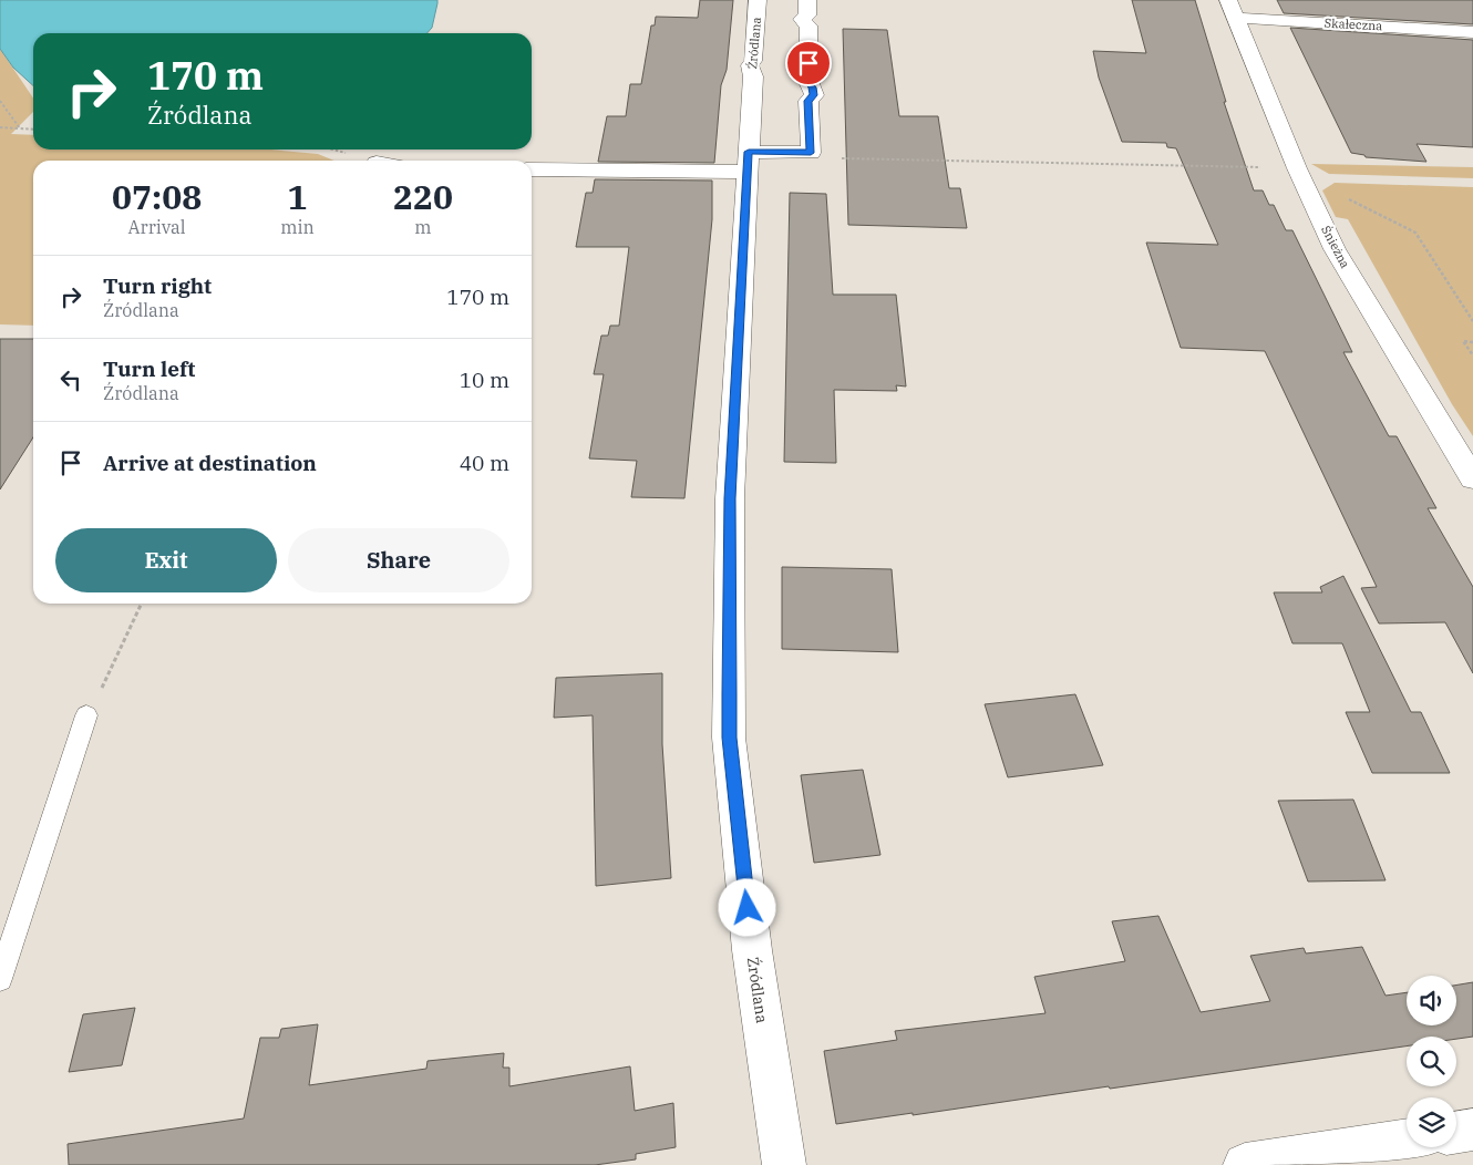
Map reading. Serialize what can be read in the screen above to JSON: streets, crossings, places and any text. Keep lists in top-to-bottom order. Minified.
{"streets":{"street":["Skałeczna","Źródlana","Śnieżna"]},"crossings":[["Skałeczna","Śnieżna"]],"page":{"turn":["170 m","Źródlana"],"eta":["07:08","Arrival","1","min","220","m"],"list":[{"name":"Turn right","note":"Źródlana","value":"170 m"},{"name":"Turn left","note":"Źródlana","value":"10 m"},{"name":"Arrive at destination","value":"40 m"}],"buttons":["Exit","Share"]}}
